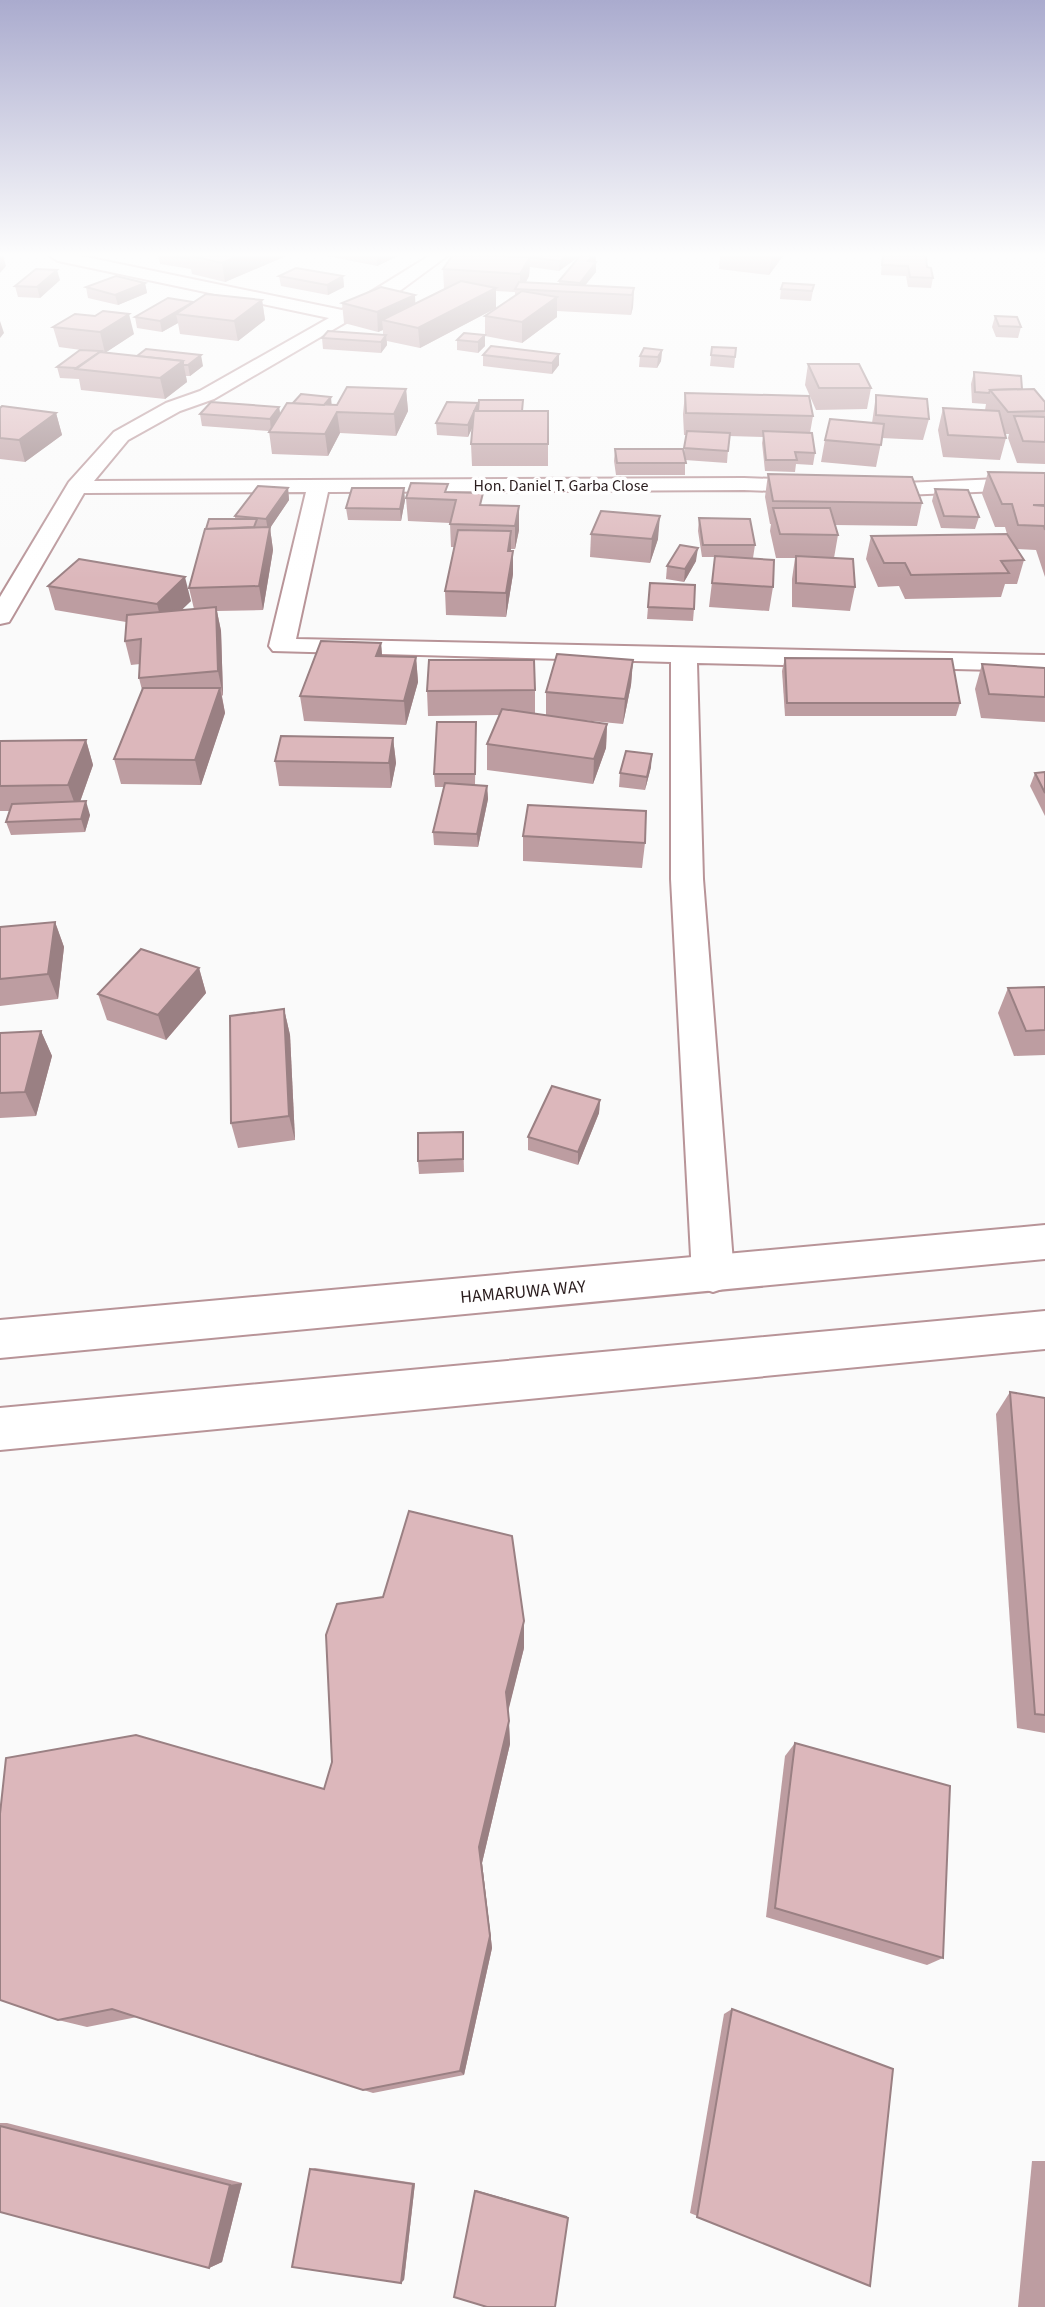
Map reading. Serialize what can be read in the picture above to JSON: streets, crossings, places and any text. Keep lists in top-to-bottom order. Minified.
{"streets":{"street":["Hon. Daniel T. Garba Close","HAMARUWA WAY"]}}
